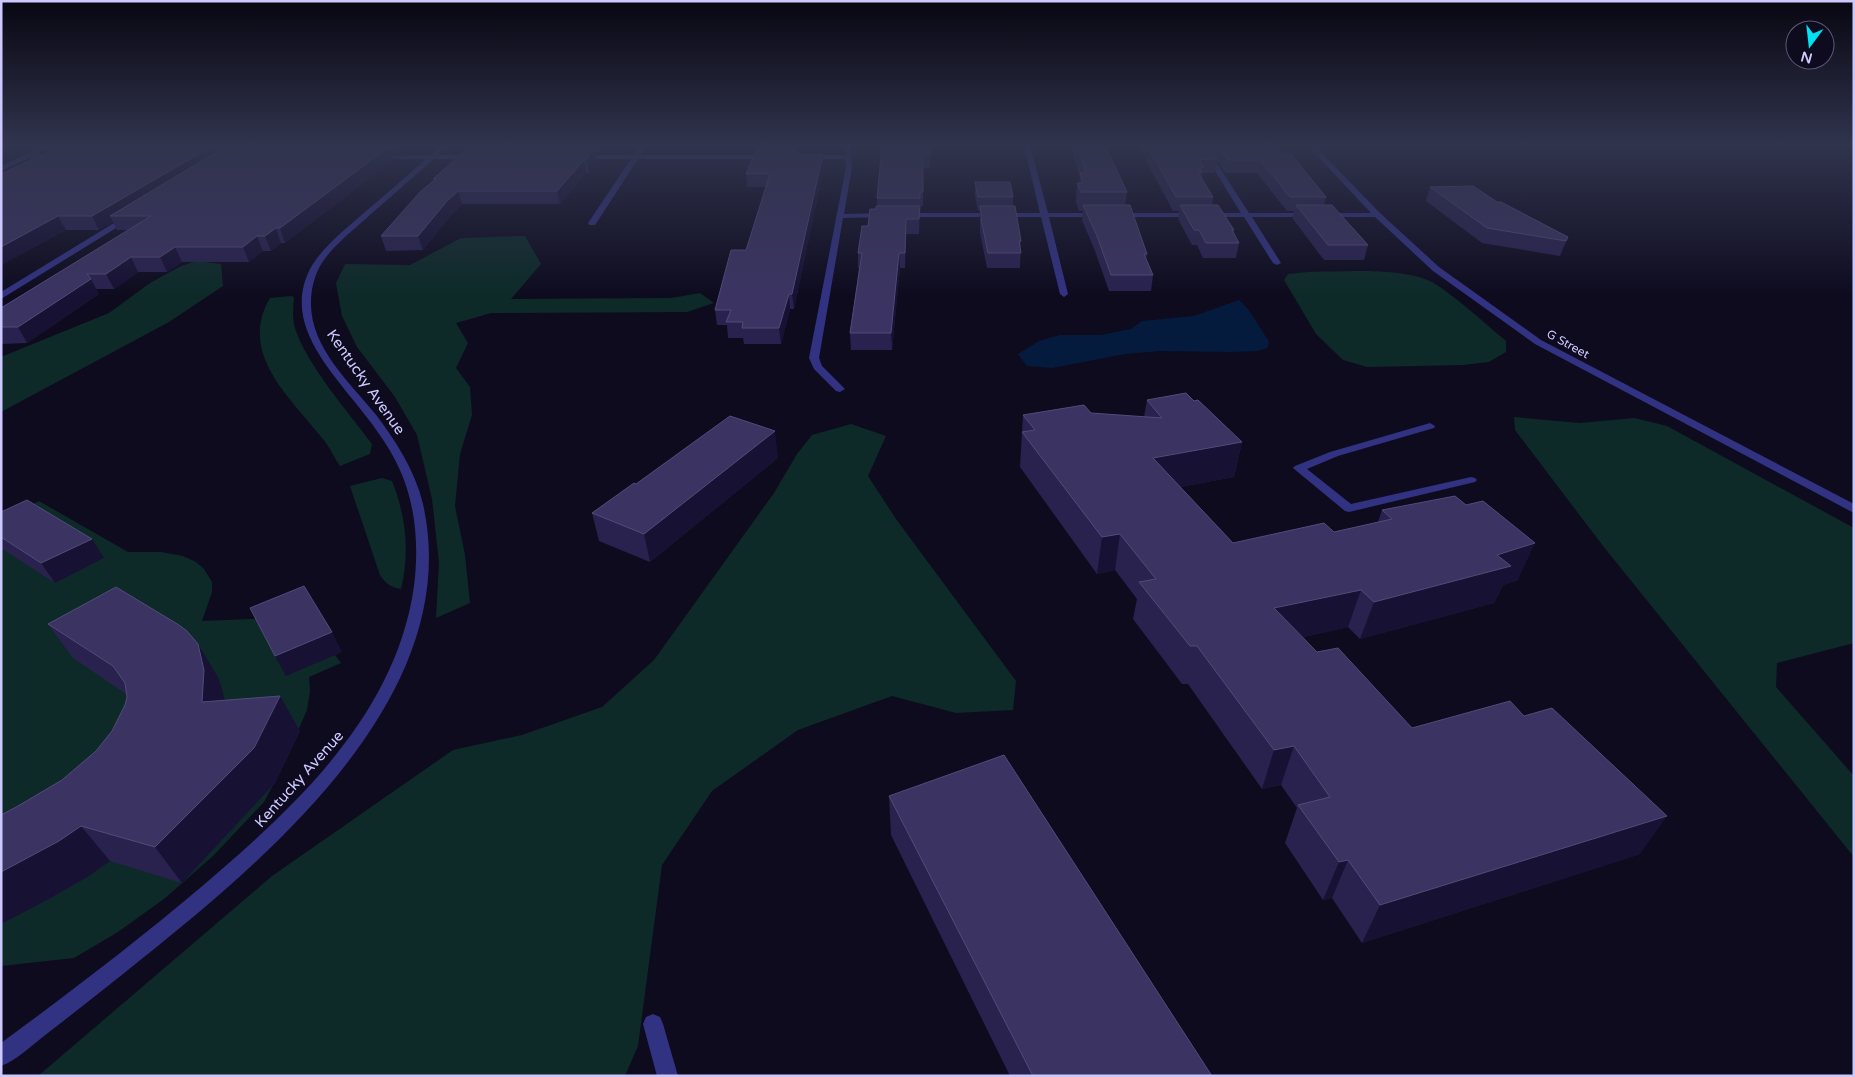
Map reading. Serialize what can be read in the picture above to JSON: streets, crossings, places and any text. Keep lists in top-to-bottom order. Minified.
{"streets":{"street":["G Street","Kentucky Avenue"]},"north":"bottom"}
